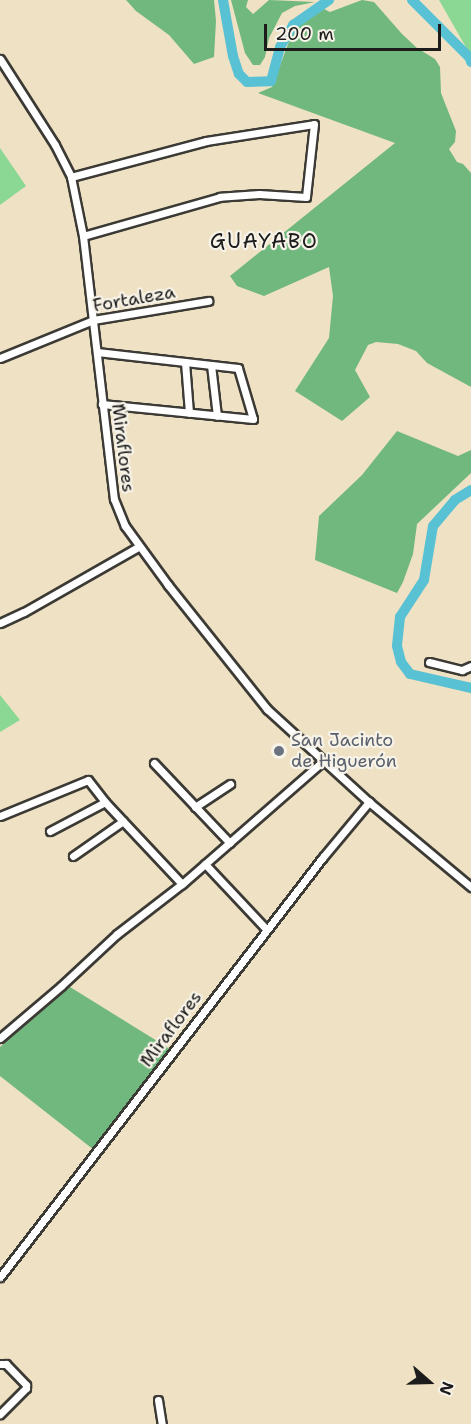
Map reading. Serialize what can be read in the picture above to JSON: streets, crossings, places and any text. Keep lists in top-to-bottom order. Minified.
{"streets":{"street":["Fortaleza","Miraflores"]},"crossings":[["Fortaleza","Miraflores"]],"districts":["GUAYABO"],"places":["San Jacinto de Higuerón"],"scale_bar":"200 m","north":"right"}
